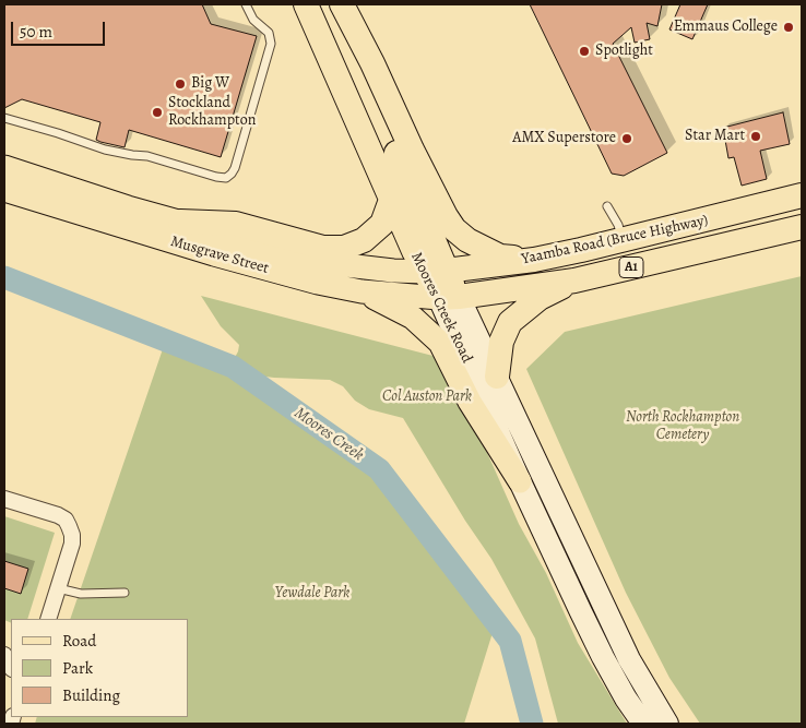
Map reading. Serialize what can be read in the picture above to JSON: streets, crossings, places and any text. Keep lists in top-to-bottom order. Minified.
{"streets":{"highway":["Yaamba Road (Bruce Highway)","A1","Moores Creek Road"],"main road":["Musgrave Street"]},"crossings":[["Yaamba Road (Bruce Highway)","Musgrave Street"],["Yaamba Road (Bruce Highway)","A1"],["Yaamba Road (Bruce Highway)","Moores Creek Road"],["Musgrave Street","Moores Creek Road"]],"water":["Moores Creek"],"parks":["Col Auston Park","North Rockhampton Cemetery","Yewdale Park"],"places":["Emmaus College","Spotlight","Big W","Stockland Rockhampton","Star Mart","AMX Superstore"],"legend":["Road","Park","Building"],"scale_bar":"50 m"}
